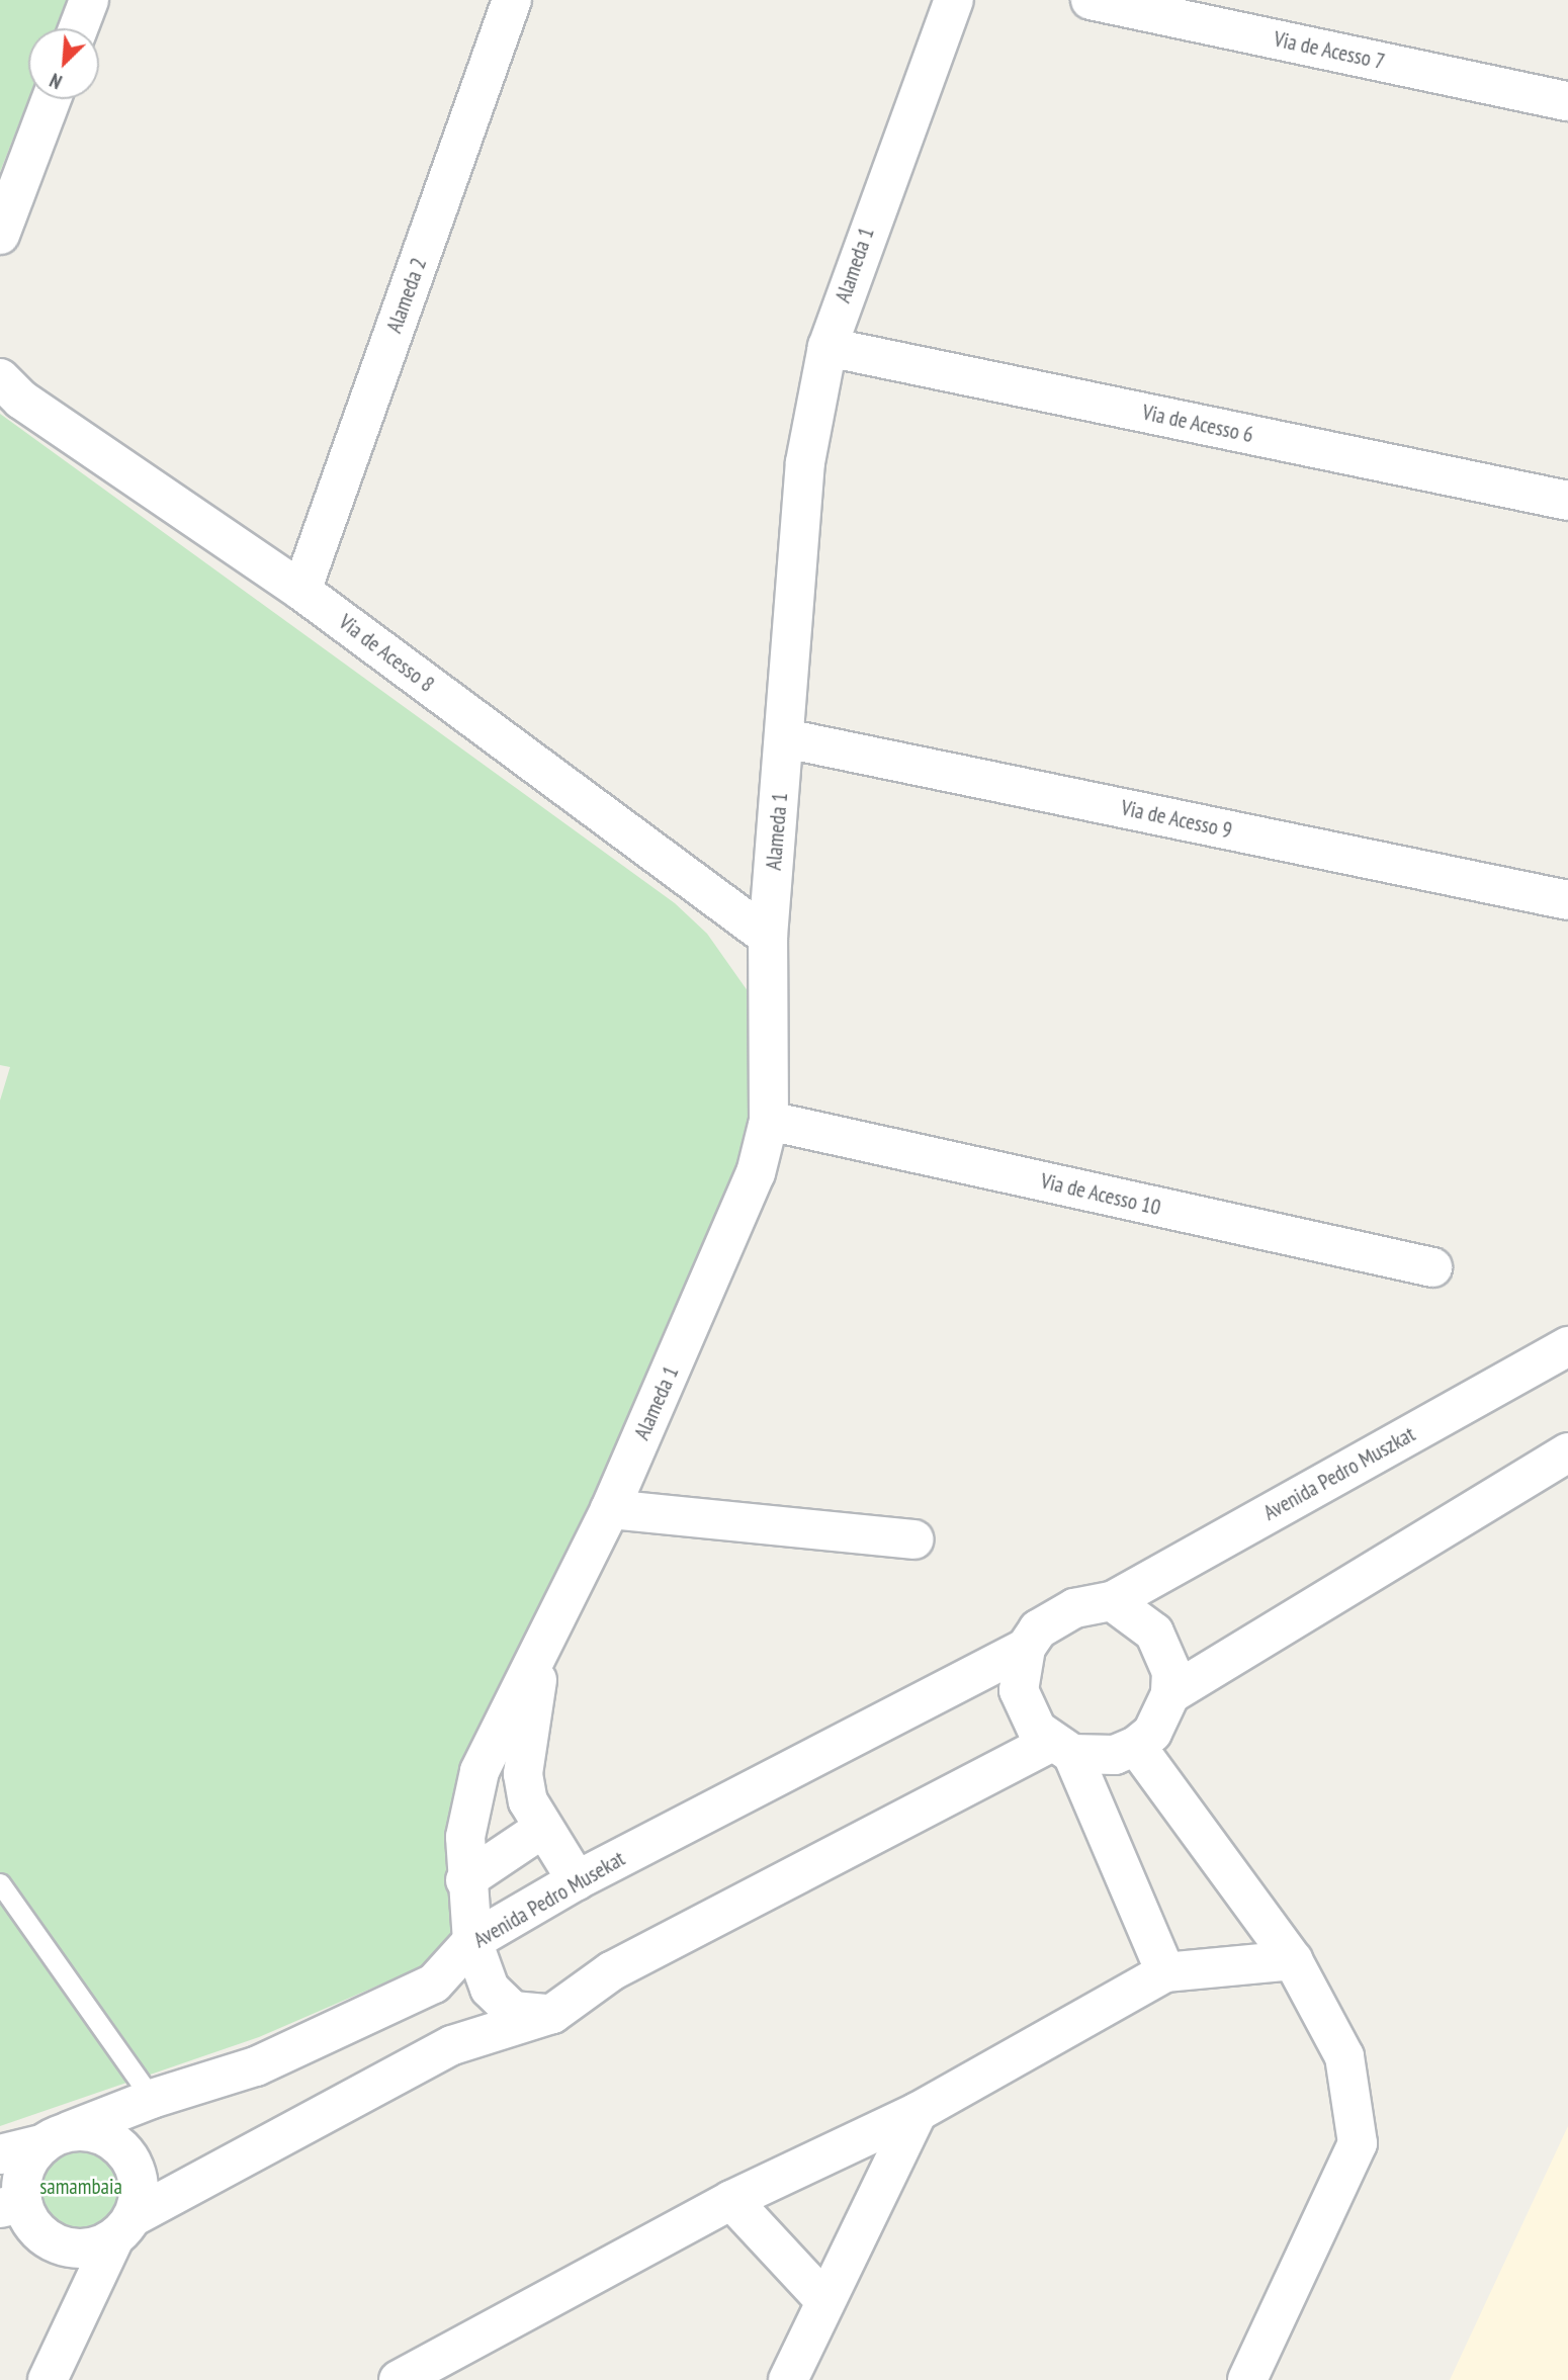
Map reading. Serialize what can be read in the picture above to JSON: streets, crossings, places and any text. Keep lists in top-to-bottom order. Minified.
{"streets":{"street":["Via de Acesso 7","Alameda 1","Alameda 2","Via de Acesso 6","Via de Acesso 8","Via de Acesso 9","Via de Acesso 10","Avenida Pedro Muszkat","Avenida Pedro Musekat"]},"crossings":[["Alameda 1","Via de Acesso 6"],["Alameda 1","Via de Acesso 8"],["Alameda 1","Via de Acesso 9"],["Alameda 1","Via de Acesso 10"],["Alameda 1","Avenida Pedro Musekat"],["Alameda 2","Via de Acesso 8"],["Avenida Pedro Muszkat","Avenida Pedro Musekat"]],"parks":["samambaia"],"north":"bottom left"}
